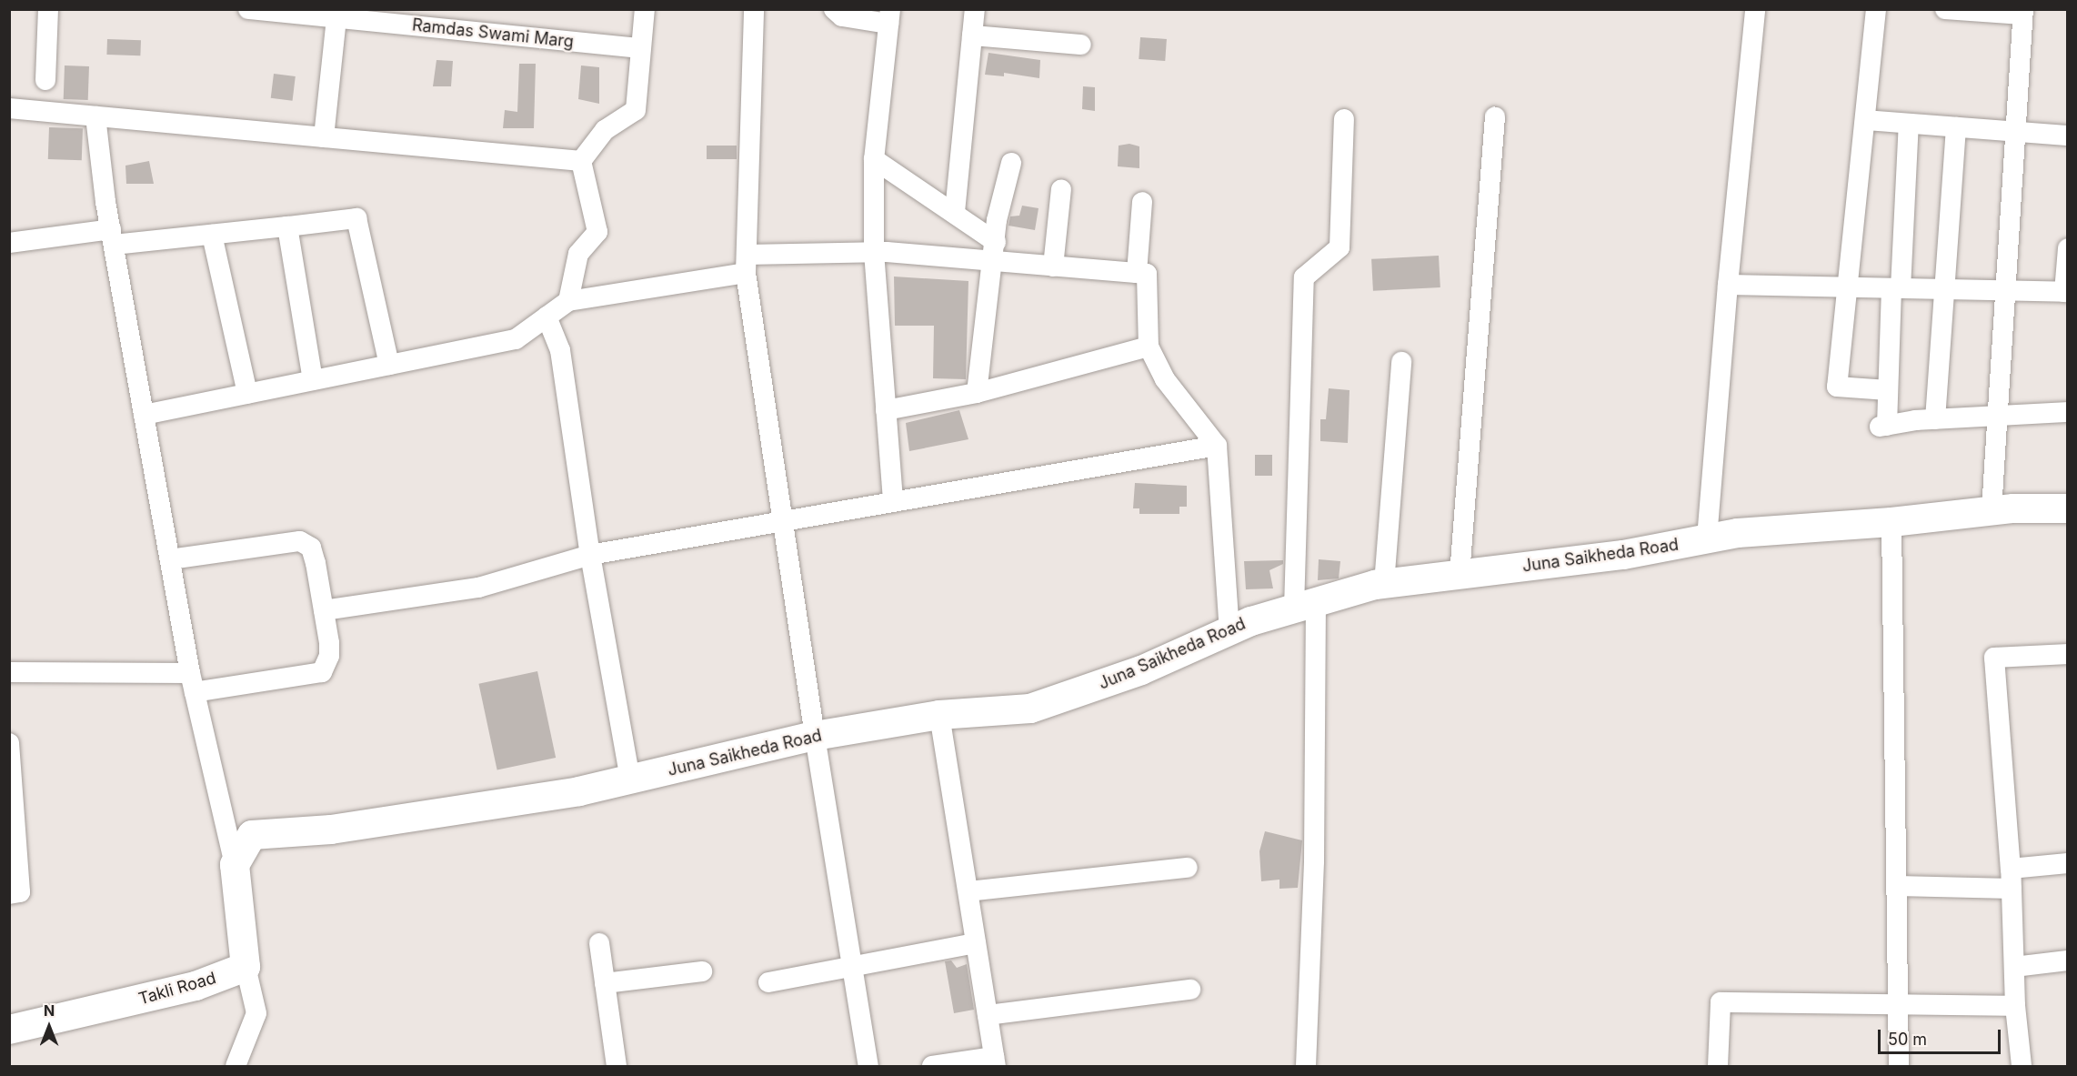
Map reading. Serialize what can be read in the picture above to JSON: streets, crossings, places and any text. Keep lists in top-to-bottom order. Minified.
{"streets":{"main road":["Juna Saikheda Road","Takli Road"],"street":["Ramdas Swami Marg"]},"scale_bar":"50 m","north":"top"}
